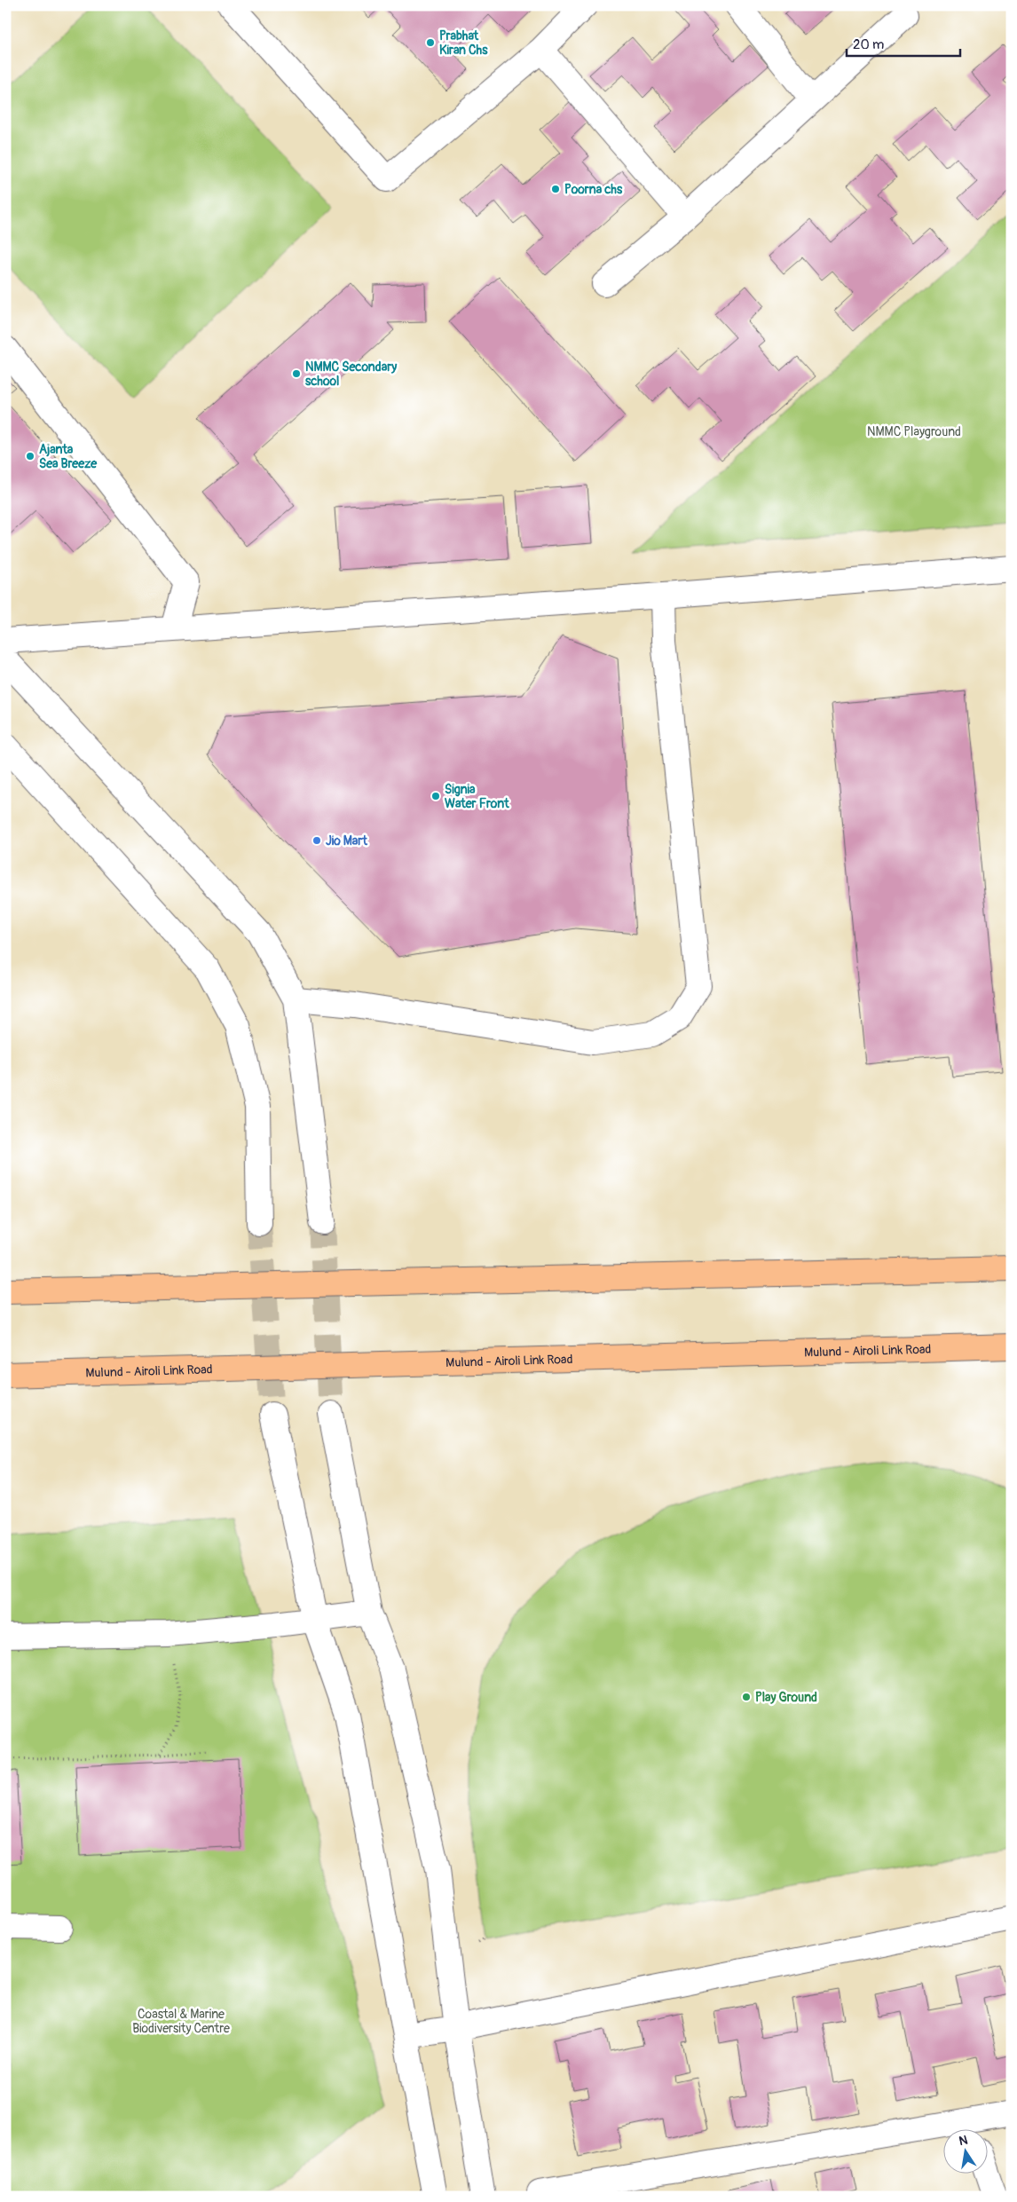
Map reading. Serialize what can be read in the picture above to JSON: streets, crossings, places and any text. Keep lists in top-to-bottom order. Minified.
{"streets":{"main road":["Mulund - Airoli Link Road"]},"parks":["NMMC Playground","Coastal & Marine Biodiversity Centre"],"places":["Prabhat Kiran Chs","Poorna chs","NMMC Secondary school","Ajanta Sea Breeze","Signia Water Front","Jio Mart","Play Ground"],"scale_bar":"20 m","north":"top"}
